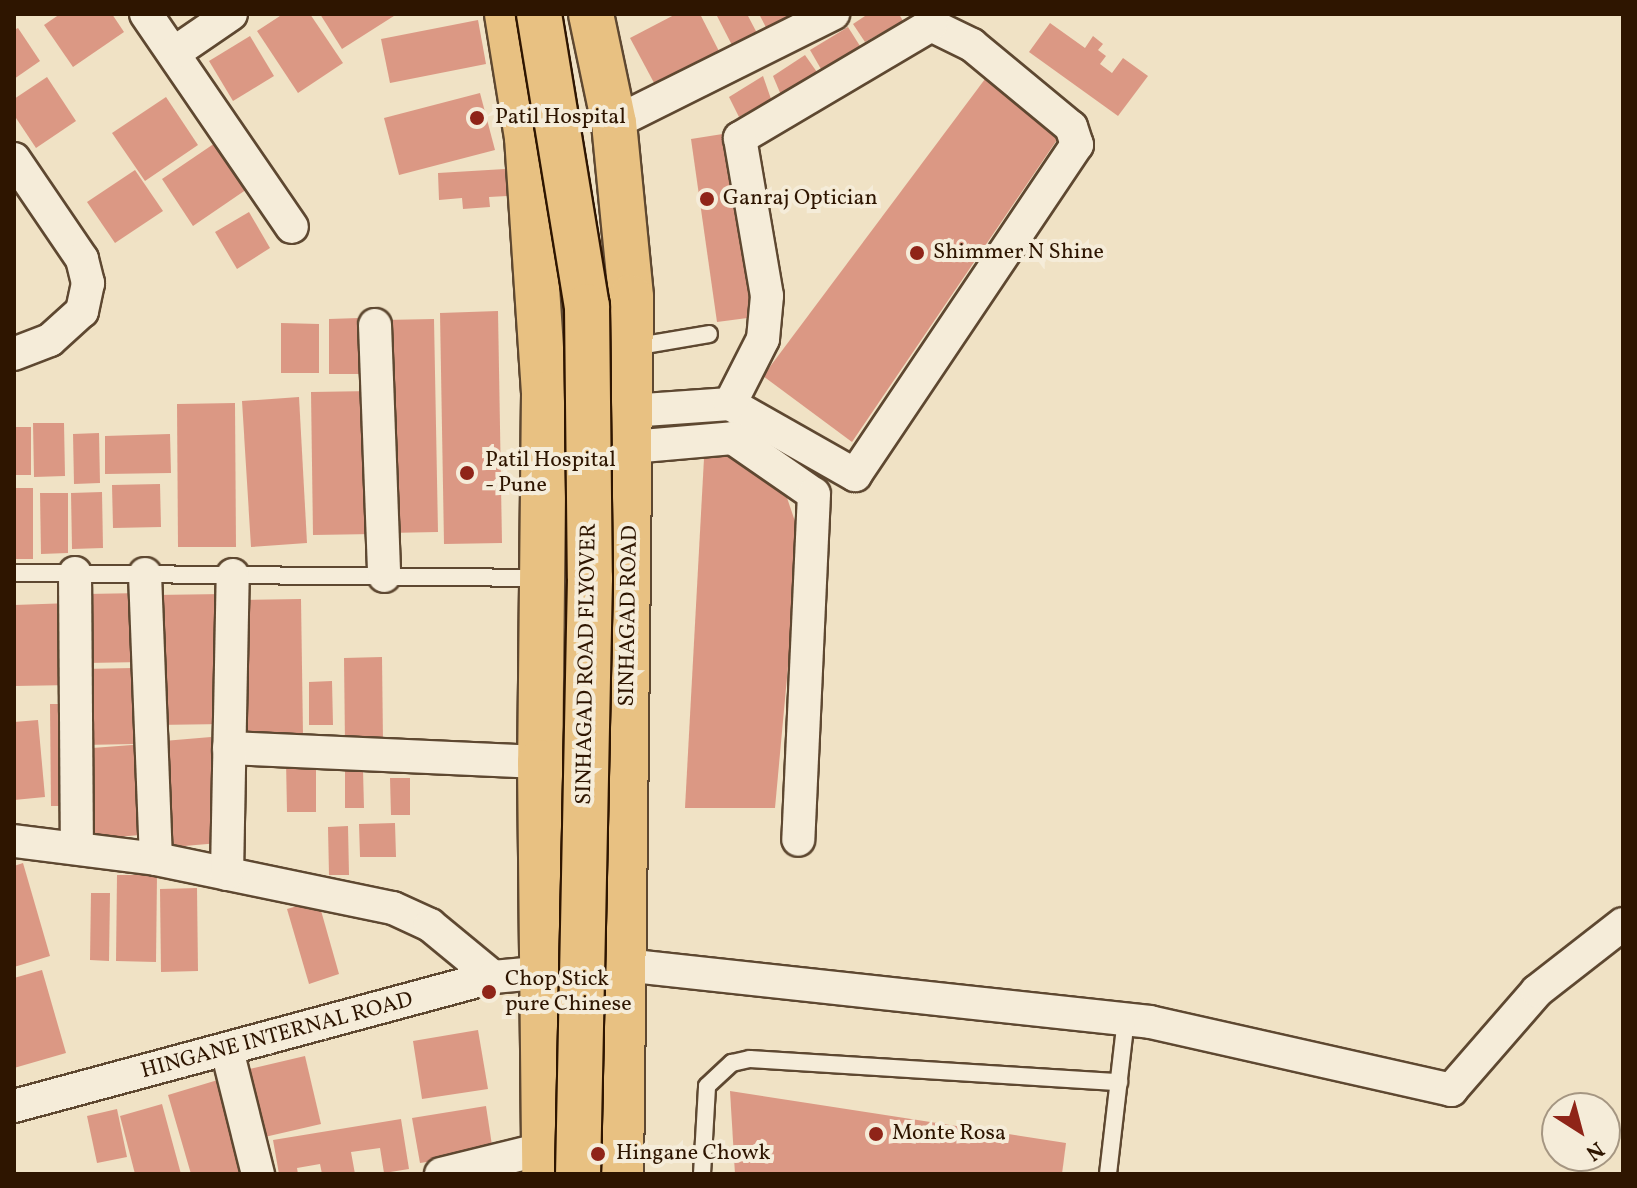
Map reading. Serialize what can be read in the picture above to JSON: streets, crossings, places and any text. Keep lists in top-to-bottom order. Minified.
{"streets":{"main road":["SINHAGAD ROAD","SINHAGAD ROAD FLYOVER"],"street":["HINGANE INTERNAL ROAD"]},"crossings":[["SINHAGAD ROAD","HINGANE INTERNAL ROAD"]],"places":["Patil Hospital","Ganraj Optician","Shimmer N Shine","Patil Hospital - Pune","Chop Stick pure Chinese","Monte Rosa","Hingane Chowk"],"north":"bottom right"}
